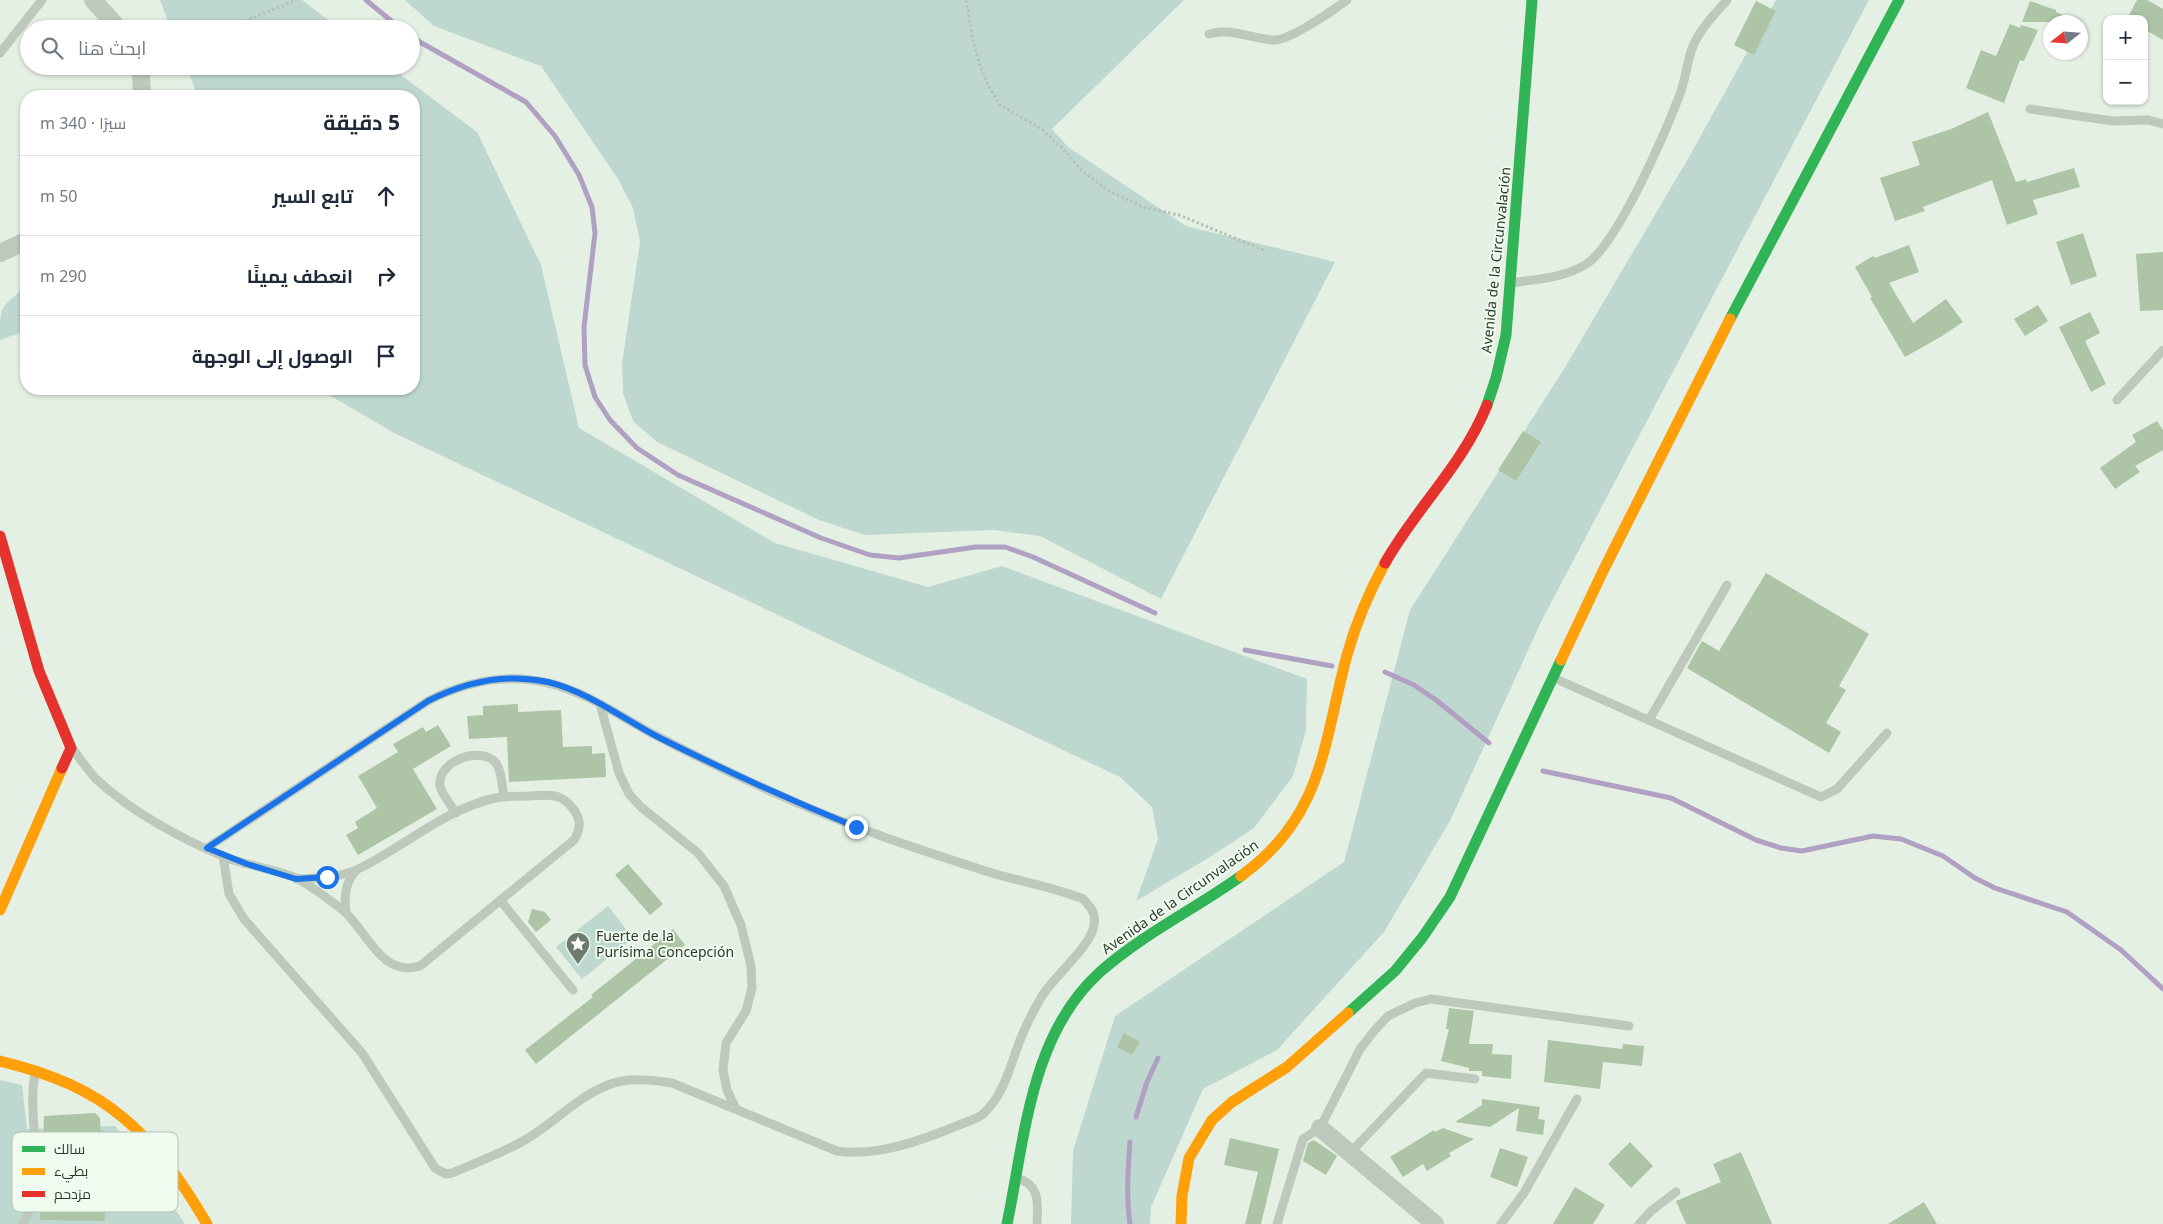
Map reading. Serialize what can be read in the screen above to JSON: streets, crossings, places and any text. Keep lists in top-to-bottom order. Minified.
{"streets":{"street":["Avenida de la Circunvalación"]},"places":{"place":["Fuerte de la Purísima Concepción"]},"legend":["سالك","بطيء","مزدحم"],"north":"left","page":{"map_buttons":["+","−"],"search":"ابحث هنا","heading":["5 دقيقة","سيرًا · 340 m"],"list":[["تابع السير","50 m"],["انعطف يمينًا","290 m"],"الوصول إلى الوجهة"]}}
